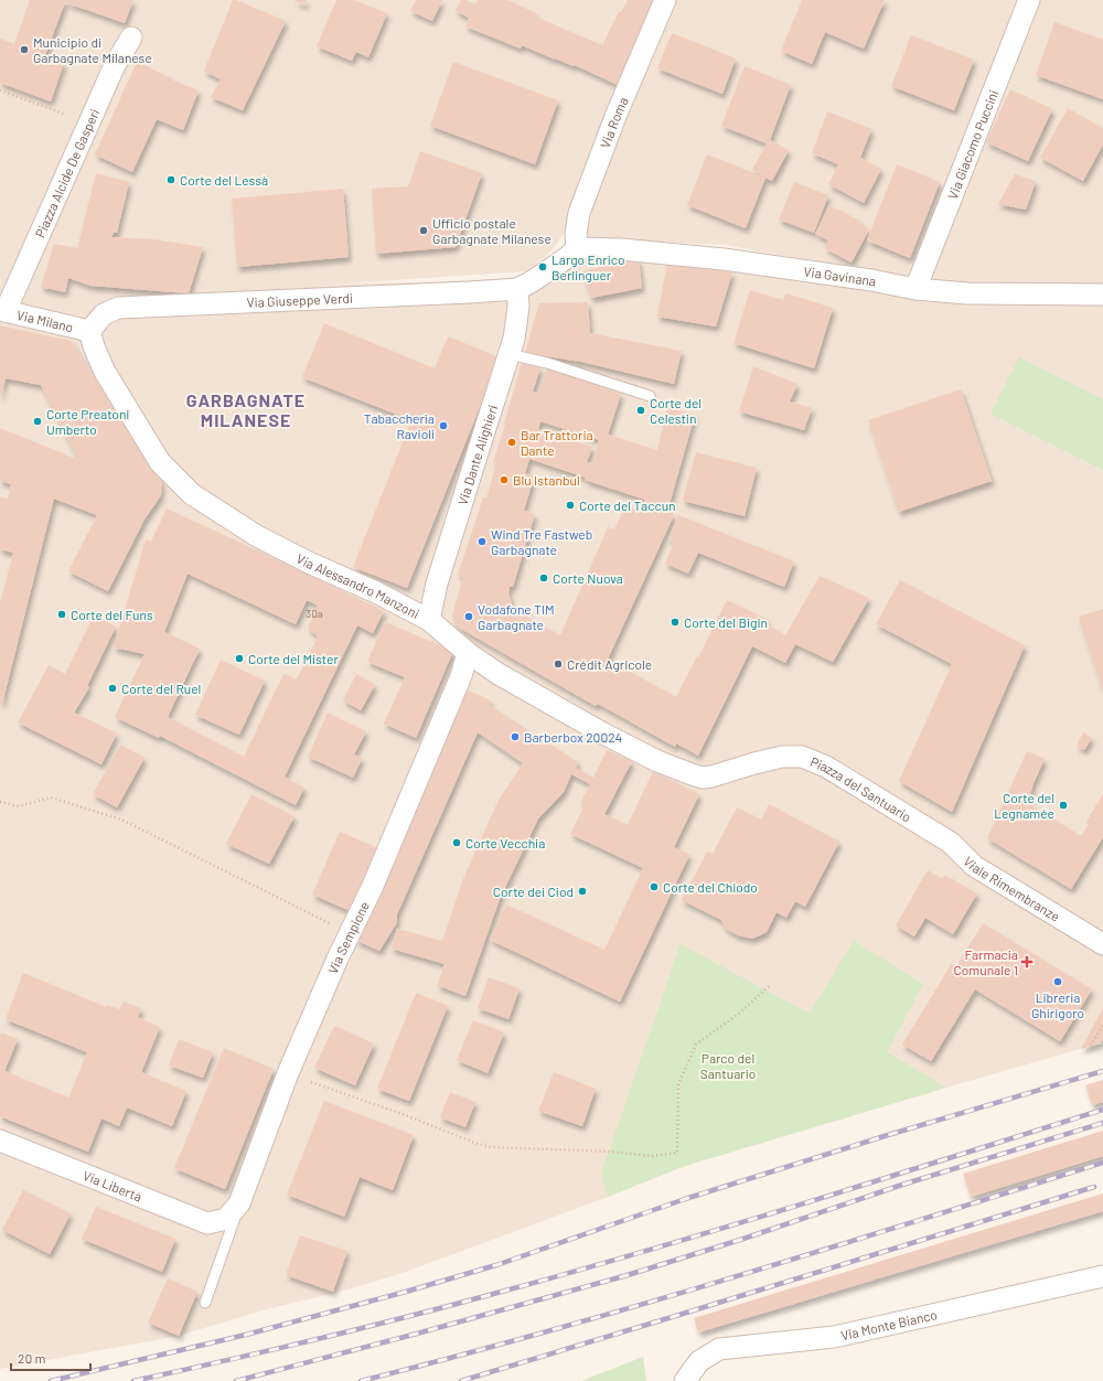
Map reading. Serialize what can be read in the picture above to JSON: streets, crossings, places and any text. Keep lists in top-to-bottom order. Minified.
{"streets":{"street":["Via Roma","Via Giacomo Puccini","Piazza Alcide De Gasperi","Via Gavinana","Via Giuseppe Verdi","Via Milano","Via Dante Alighieri","Via Alessandro Manzoni","Piazza del Santuario","Viale Rimembranze","Via Sempione","Via Libertà","Via Monte Bianco"]},"crossings":[["Via Roma","Via Gavinana"],["Via Giacomo Puccini","Via Gavinana"],["Piazza Alcide De Gasperi","Via Milano"],["Via Giuseppe Verdi","Via Milano"],["Via Giuseppe Verdi","Via Dante Alighieri"],["Via Giuseppe Verdi","Via Alessandro Manzoni"],["Via Milano","Via Alessandro Manzoni"],["Via Dante Alighieri","Via Alessandro Manzoni"],["Via Alessandro Manzoni","Piazza del Santuario"],["Via Alessandro Manzoni","Via Sempione"],["Piazza del Santuario","Viale Rimembranze"],["Via Sempione","Via Libertà"]],"districts":["GARBAGNATE MILANESE"],"parks":["Parco del Santuario"],"places":{"other":["Municipio di Garbagnate Milanese","Corte del Lessà","Ufficio postale Garbagnate Milanese","Largo Enrico Berlinguer","Corte del Celestin","Corte Preatoni Umberto","Tabaccheria Ravioli","Bar Trattoria Dante","Blu Istanbul","Corte del Taccun","Wind Tre Fastweb Garbagnate","Corte Nuova","Corte del Funs","Vodafone TIM Garbagnate","Corte del Bigin","Corte del Mister","Crédit Agricole","Corte del Ruel","Barberbox 20024","Corte del Legnamée","Corte Vecchia","Corte del Chiodo","Corte dei Ciod","Libreria Ghirigoro"],"health":["Farmacia Comunale 1"]},"house_numbers":["30a"],"scale_bar":"20 m"}
